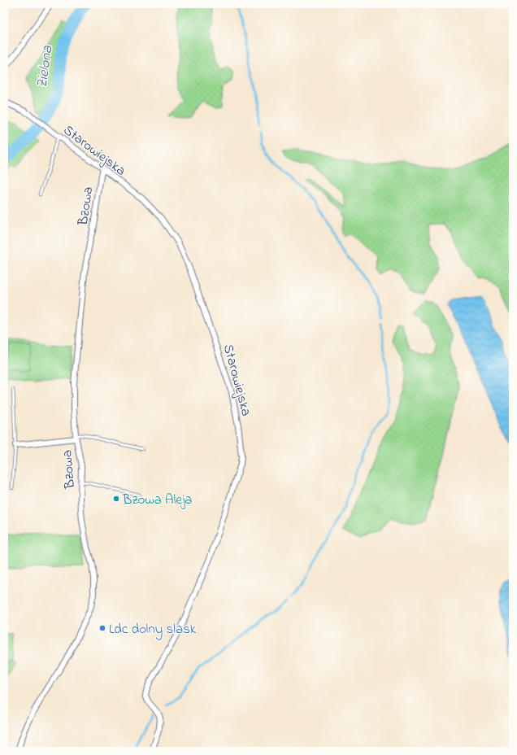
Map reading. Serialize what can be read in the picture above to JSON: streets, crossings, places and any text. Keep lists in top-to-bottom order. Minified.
{"streets":{"street":["Starowiejska","Bzowa"]},"crossings":[["Starowiejska","Bzowa"]],"water":["Zielona"],"places":["Bzowa Aleja","Ldc dolny slask"]}
